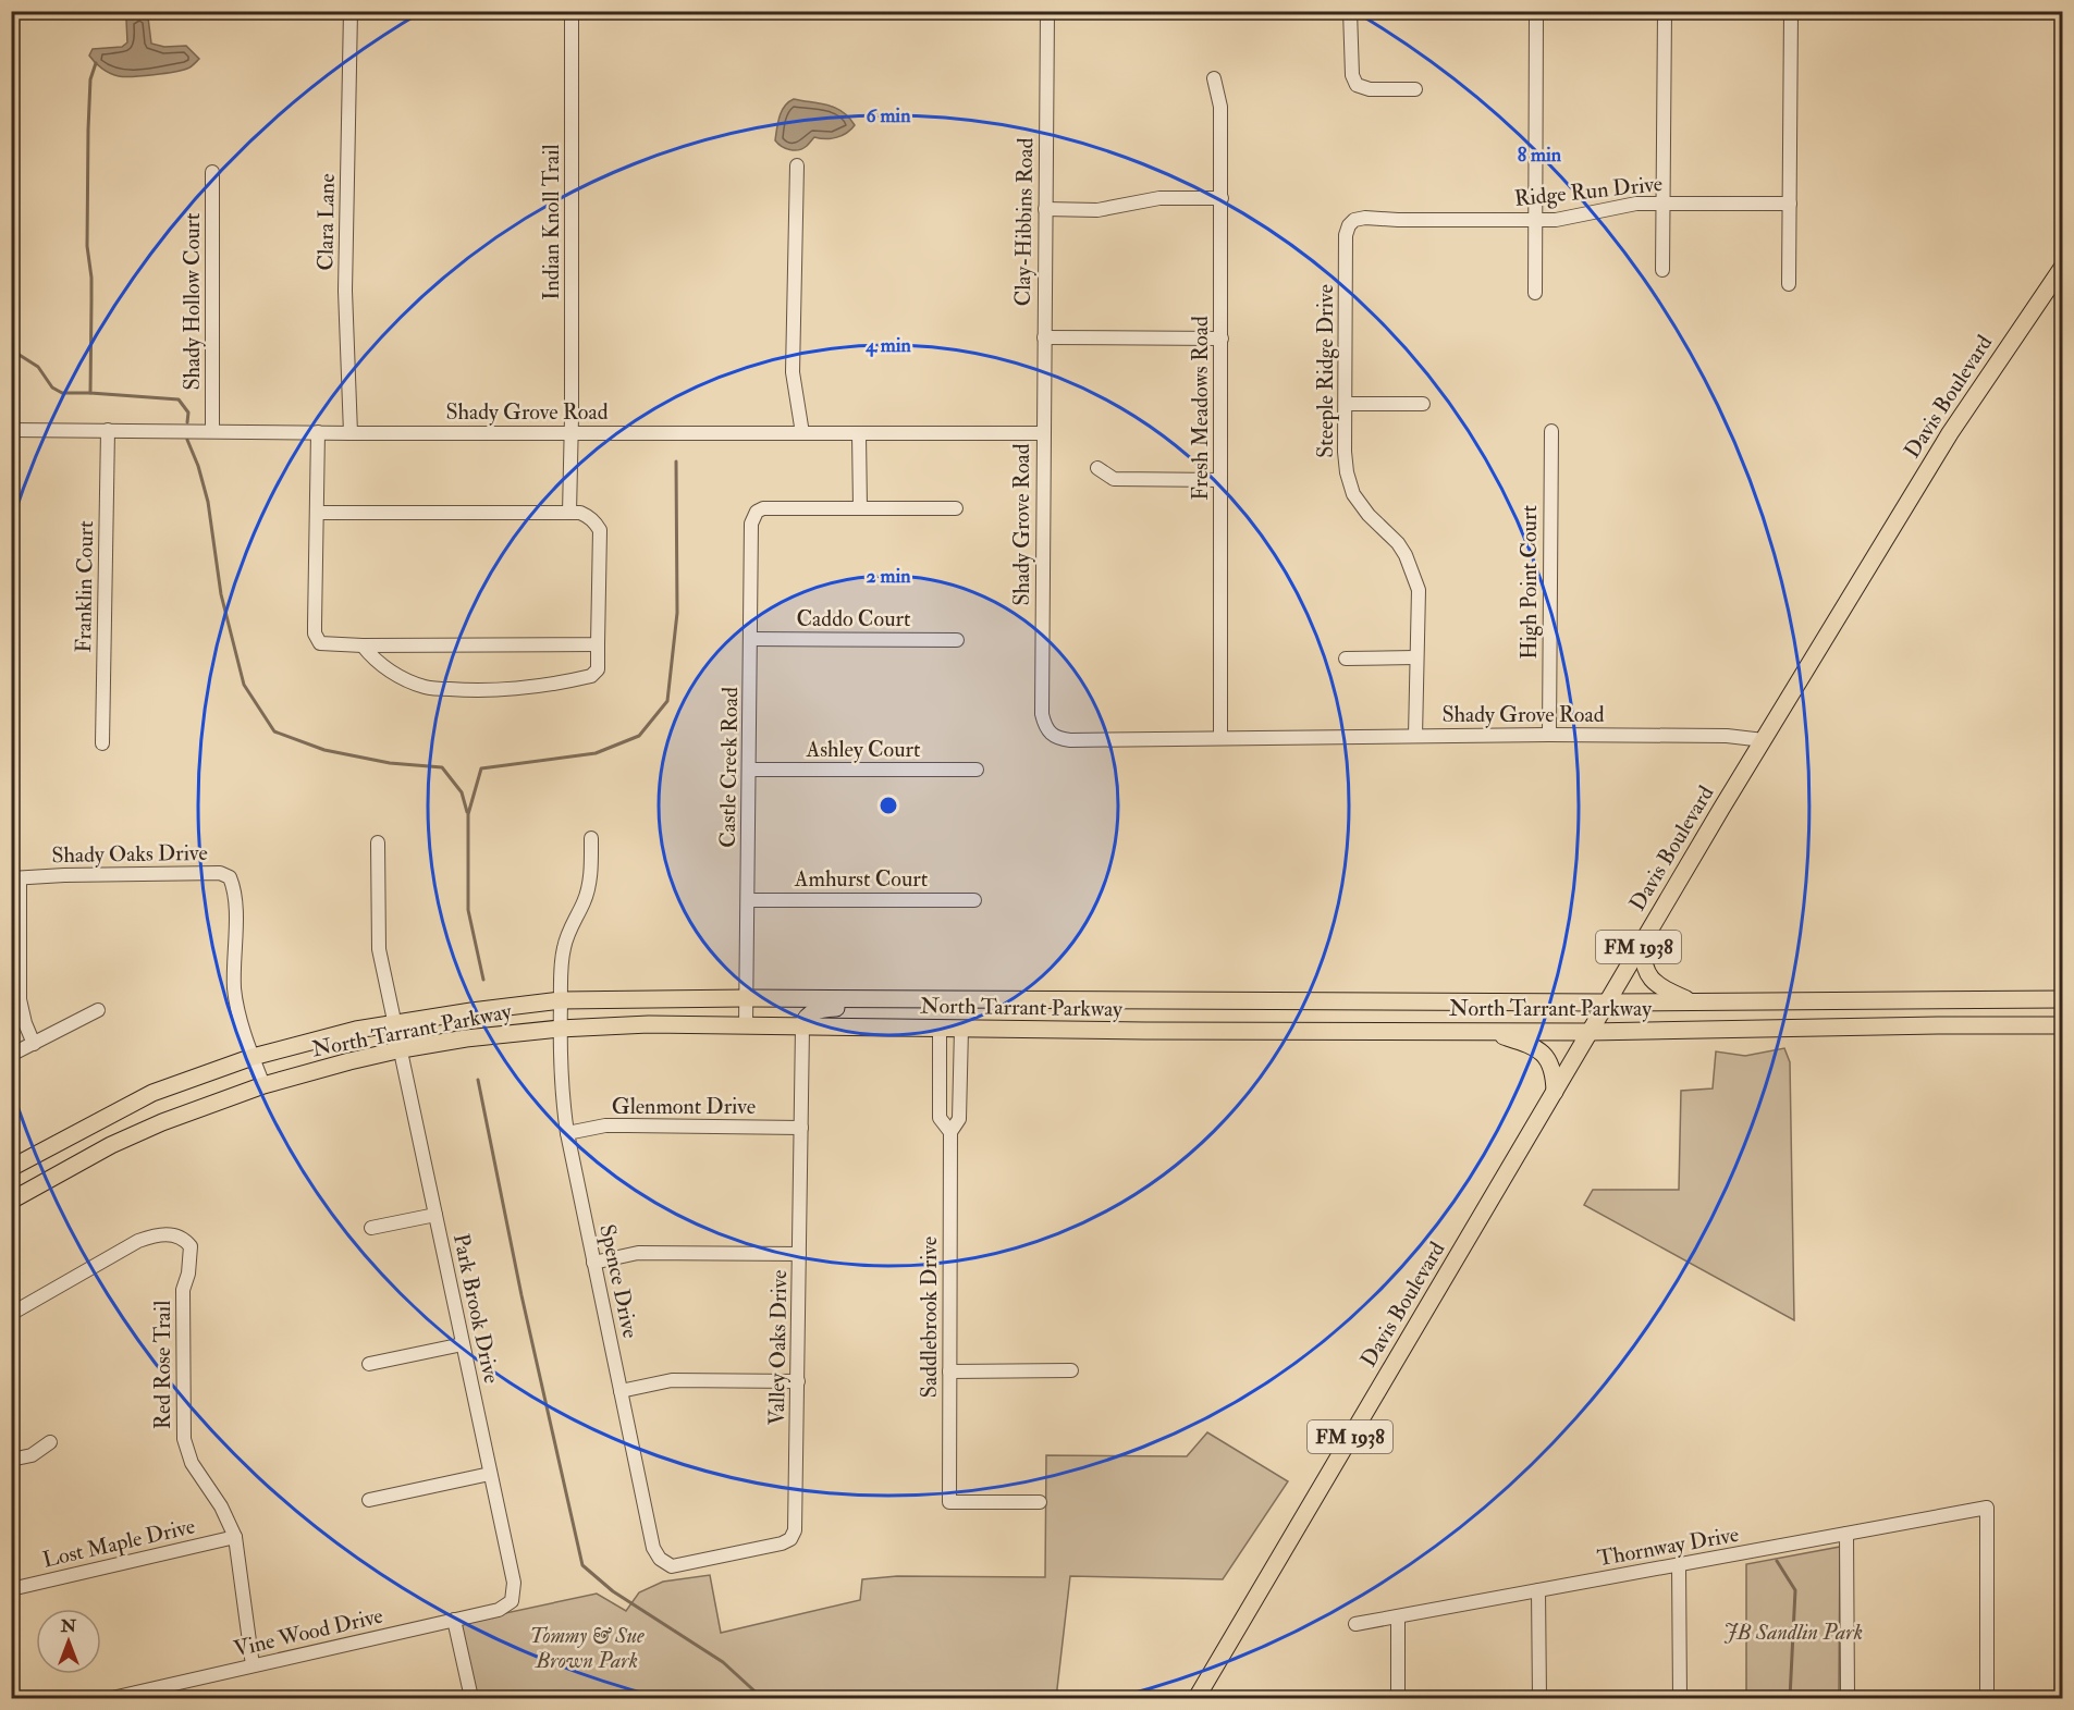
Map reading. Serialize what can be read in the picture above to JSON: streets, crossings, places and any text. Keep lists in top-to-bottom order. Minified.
{"streets":{"main road":["Davis Boulevard","FM 1938","North Tarrant Parkway"],"street":["Ridge Run Drive","Clara Lane","Indian Knoll Trail","Clay-Hibbins Road","Shady Hollow Court","Steeple Ridge Drive","Fresh Meadows Road","Shady Grove Road","High Point Court","Franklin Court","Caddo Court","Ashley Court","Castle Creek Road","Shady Oaks Drive","Amhurst Court","Glenmont Drive","Spence Drive","Park Brook Drive","Saddlebrook Drive","Valley Oaks Drive","Red Rose Trail","Lost Maple Drive","Thornway Drive","Vine Wood Drive"]},"crossings":[["Ridge Run Drive","Steeple Ridge Drive"],["Clara Lane","Shady Grove Road"],["Indian Knoll Trail","Shady Grove Road"],["Clay-Hibbins Road","Shady Grove Road"],["Shady Hollow Court","Shady Grove Road"],["Steeple Ridge Drive","Shady Grove Road"],["Davis Boulevard","Shady Grove Road"],["Davis Boulevard","North Tarrant Parkway"],["Fresh Meadows Road","Shady Grove Road"],["Shady Grove Road","High Point Court"],["Shady Grove Road","Franklin Court"],["Caddo Court","Castle Creek Road"],["Ashley Court","Castle Creek Road"],["Castle Creek Road","Amhurst Court"],["Castle Creek Road","North Tarrant Parkway"],["Shady Oaks Drive","North Tarrant Parkway"],["North Tarrant Parkway","Spence Drive"],["North Tarrant Parkway","Park Brook Drive"],["North Tarrant Parkway","Saddlebrook Drive"],["North Tarrant Parkway","Valley Oaks Drive"],["Glenmont Drive","Spence Drive"],["Glenmont Drive","Valley Oaks Drive"],["Spence Drive","Valley Oaks Drive"],["Park Brook Drive","Vine Wood Drive"],["Red Rose Trail","Lost Maple Drive"],["Red Rose Trail","Vine Wood Drive"]],"parks":["JB Sandlin Park","Tommy & Sue Brown Park"],"north":"top","rings":["6 min","8 min","4 min","2 min"]}
